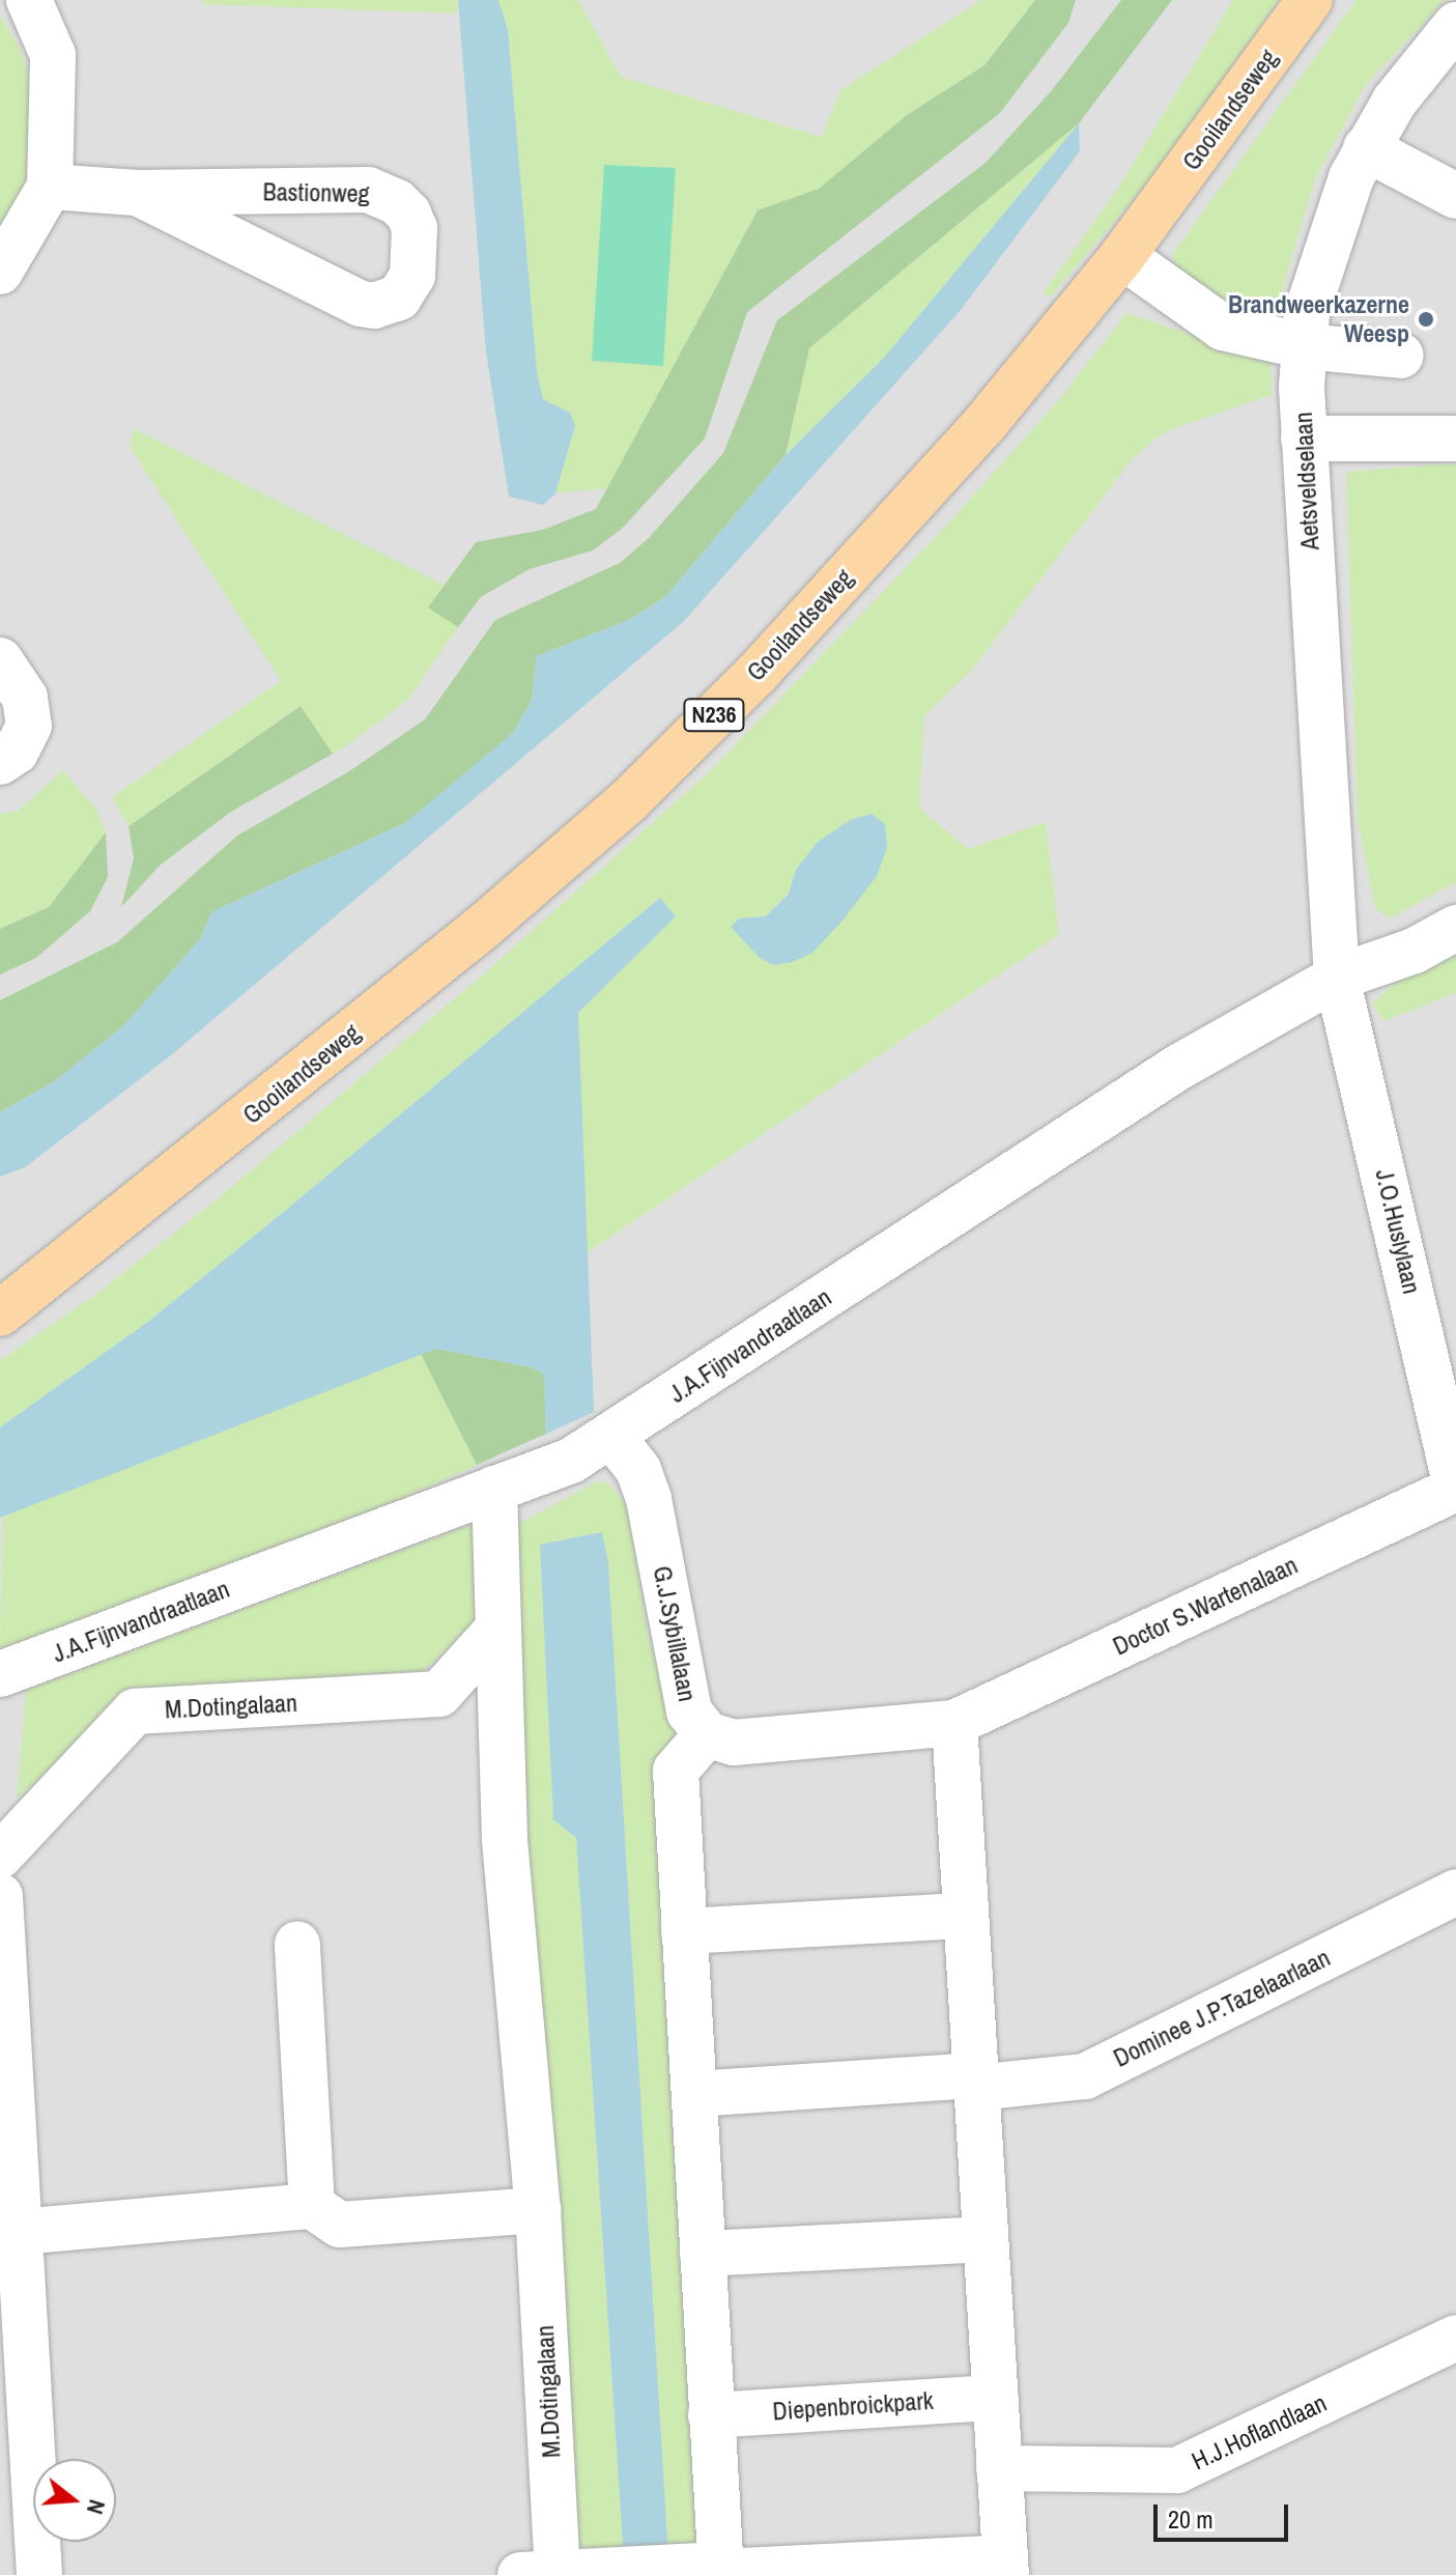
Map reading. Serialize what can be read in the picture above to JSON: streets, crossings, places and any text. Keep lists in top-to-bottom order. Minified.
{"streets":{"main road":["Gooilandseweg","N236"],"street":["Bastionweg","Aetsveldselaan","J.O.Huslylaan","J.A.Fijnvandraatlaan","Doctor S.Wartenalaan","G.J.Sybillalaan","M.Dotingalaan","Dominee J.P.Tazelaarlaan","Diepenbroickpark","H.J.Hoflandlaan"]},"crossings":[["Aetsveldselaan","J.O.Huslylaan"],["Aetsveldselaan","J.A.Fijnvandraatlaan"],["J.O.Huslylaan","J.A.Fijnvandraatlaan"],["J.O.Huslylaan","Doctor S.Wartenalaan"],["J.A.Fijnvandraatlaan","G.J.Sybillalaan"],["J.A.Fijnvandraatlaan","M.Dotingalaan"],["Doctor S.Wartenalaan","G.J.Sybillalaan"]],"places":["Brandweerkazerne Weesp"],"scale_bar":"20 m","north":"right"}
